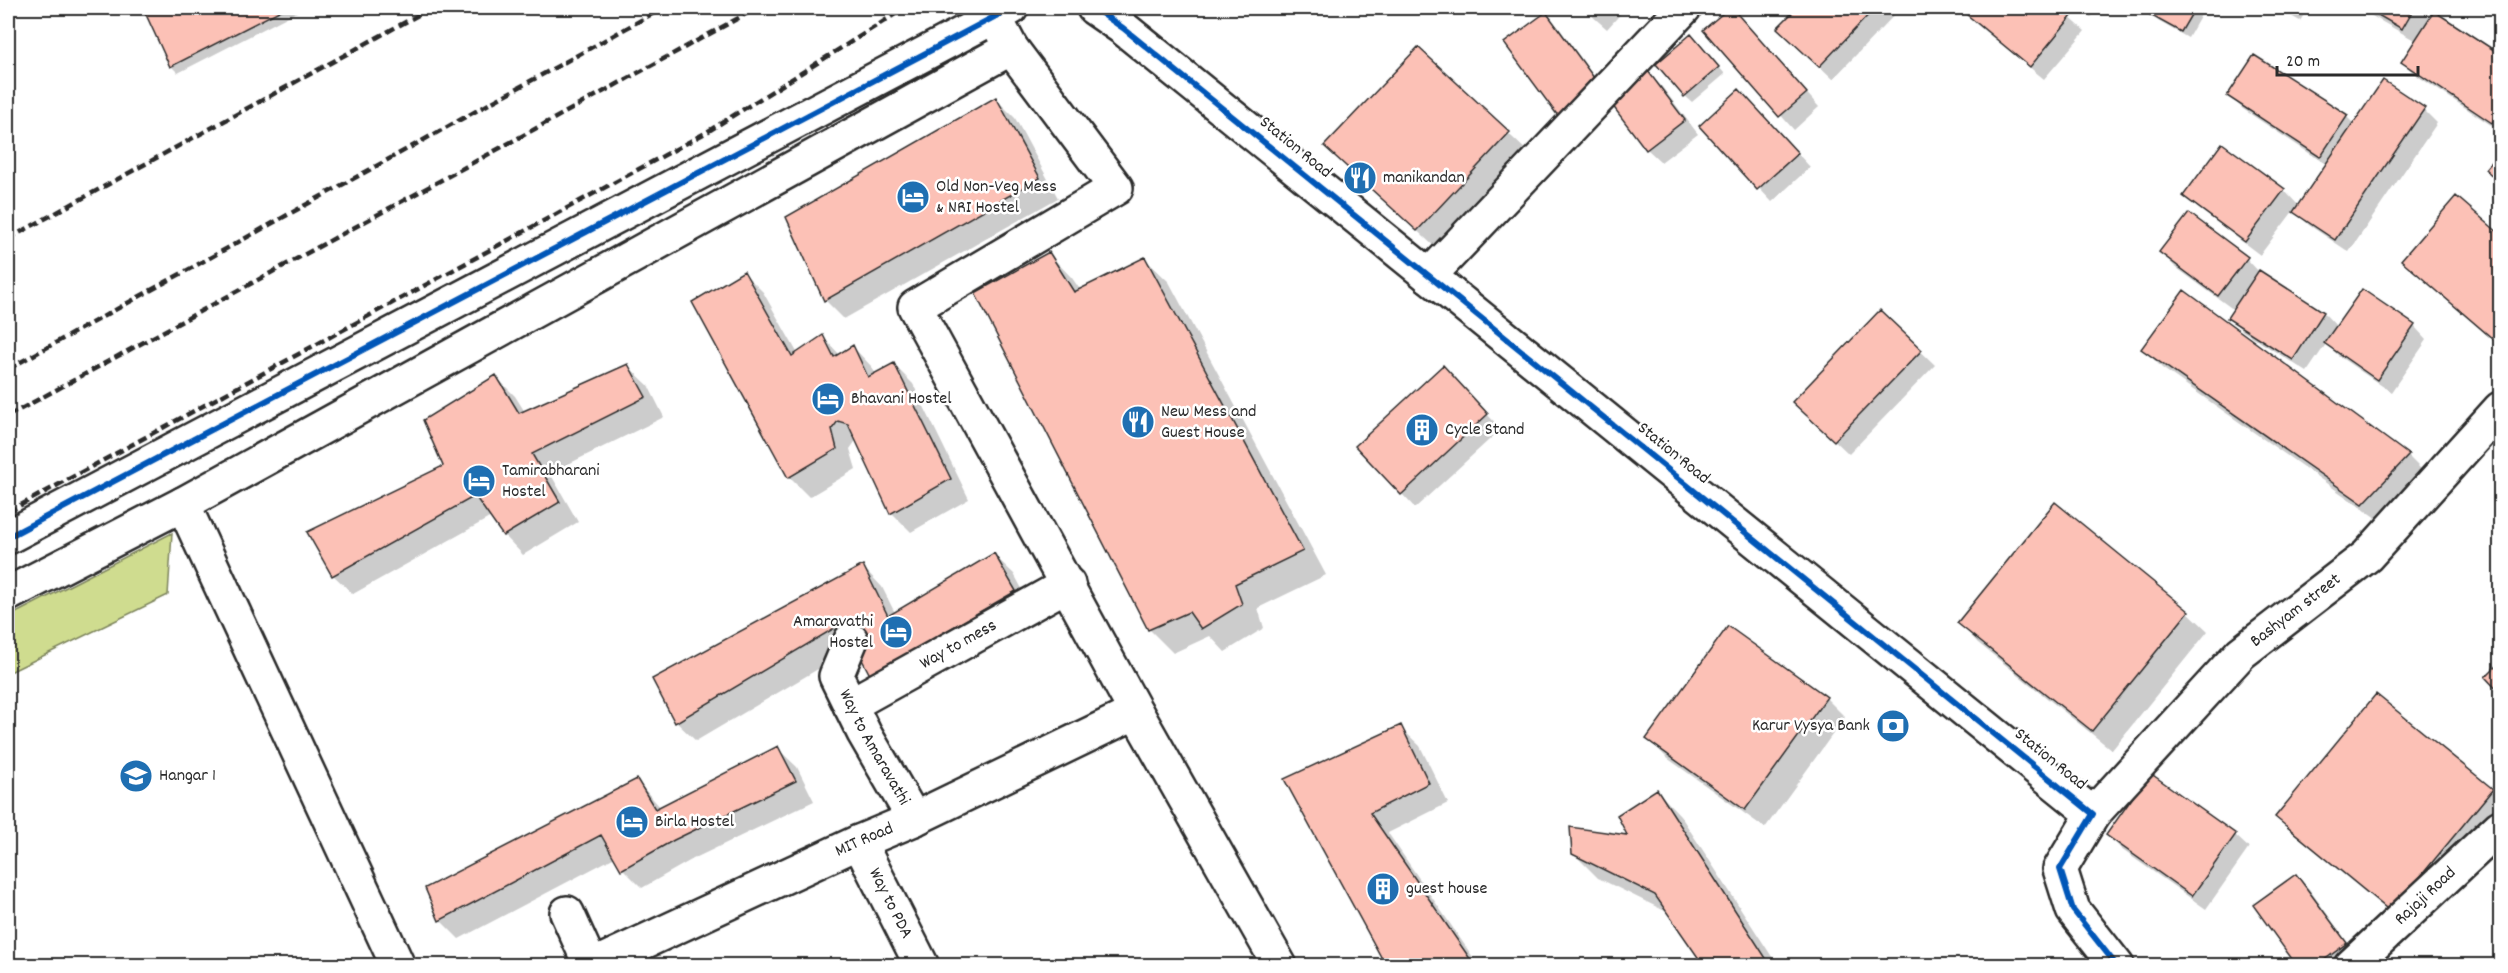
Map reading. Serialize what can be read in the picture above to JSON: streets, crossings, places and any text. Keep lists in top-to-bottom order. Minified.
{"streets":{"street":["Station Road","Bashyam street","Way to mess","Way to Amaravathi","MIT Road","Rajaji Road","Way to PDA"]},"crossings":[["Station Road","Bashyam street"],["Way to mess","Way to Amaravathi"],["Way to Amaravathi","MIT Road"],["MIT Road","Way to PDA"]],"places":{"restaurant":["manikandan","New Mess and Guest House"],"hotel":["Old Non-Veg Mess & NRI Hostel","Bhavani Hostel","Tamirabharani Hostel","Amaravathi Hostel","Birla Hostel"],"building":["Cycle Stand","guest house"],"bank":["Karur Vysya Bank"],"school or university":["Hangar 1"]},"scale_bar":"20 m"}
